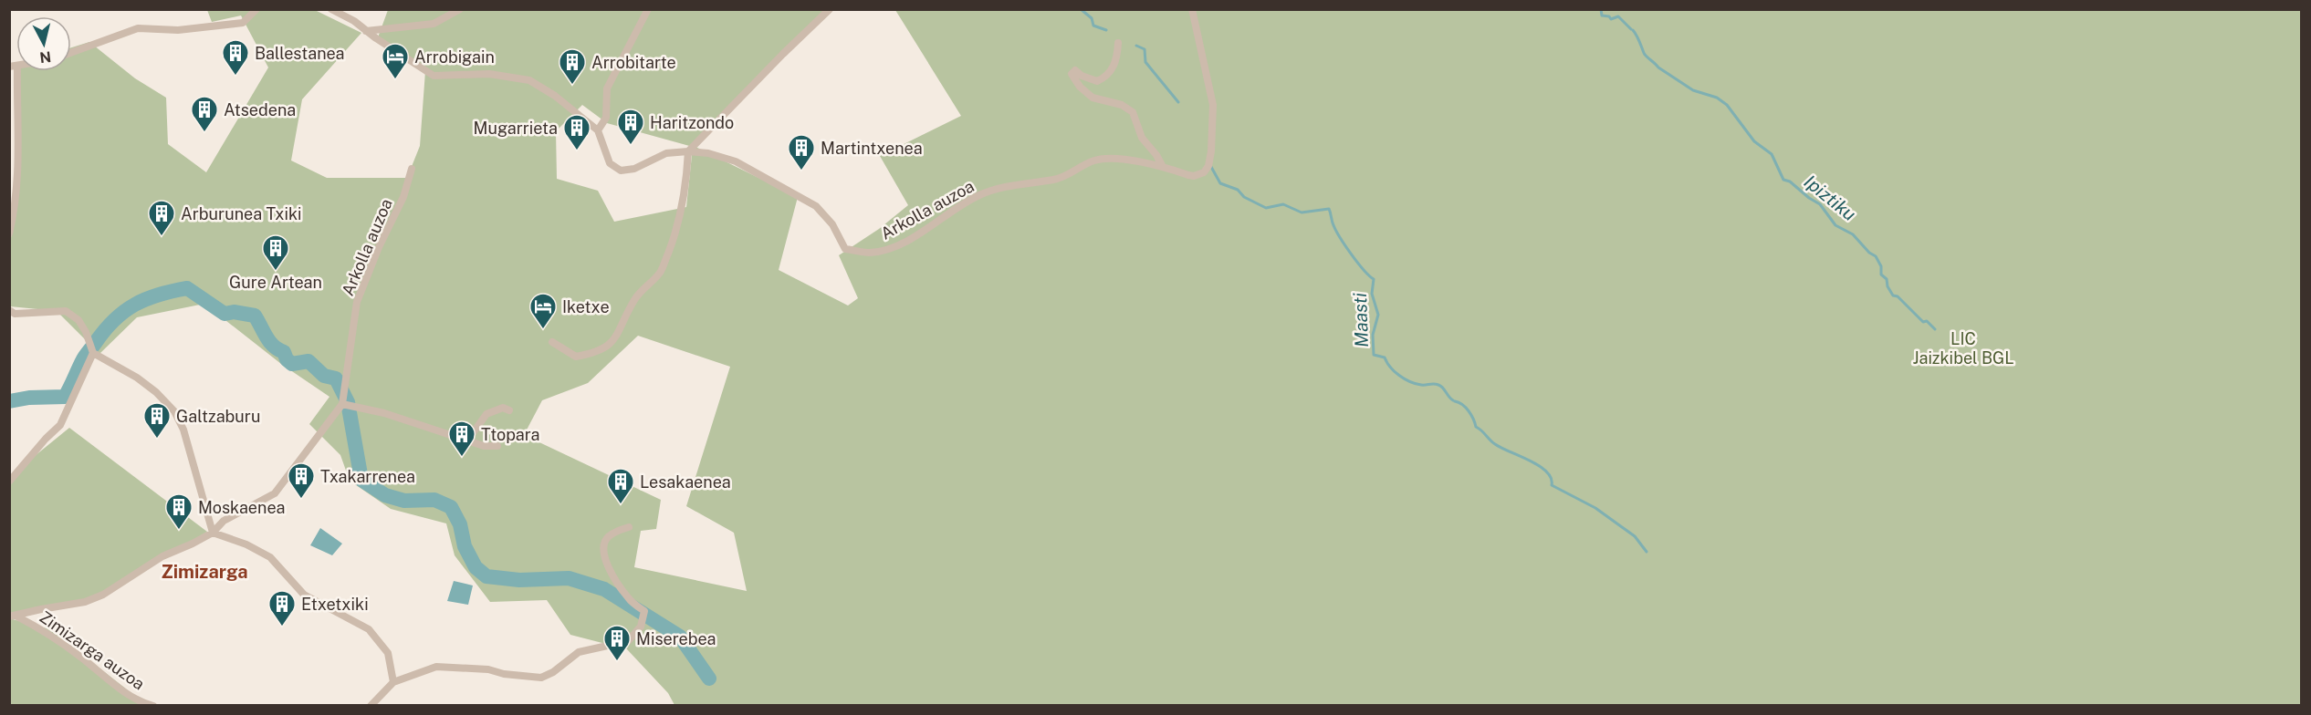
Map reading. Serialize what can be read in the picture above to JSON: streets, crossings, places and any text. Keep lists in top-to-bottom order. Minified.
{"streets":{"street":["Arkolla auzoa","Zimizarga auzoa"]},"crossings":[["Arkolla auzoa","Zimizarga auzoa"]],"districts":["Zimizarga"],"water":["Ipiztiku","Maasti"],"parks":["LIC Jaizkibel BGL"],"places":{"building":["Ballestanea","Arrobitarte","Atsedena","Haritzondo","Mugarrieta","Martintxenea","Arburunea Txiki","Gure Artean","Galtzaburu","Ttopara","Txakarrenea","Lesakaenea","Moskaenea","Etxetxiki","Miserebea"],"hotel":["Arrobigain","Iketxe"]},"north":"bottom"}
